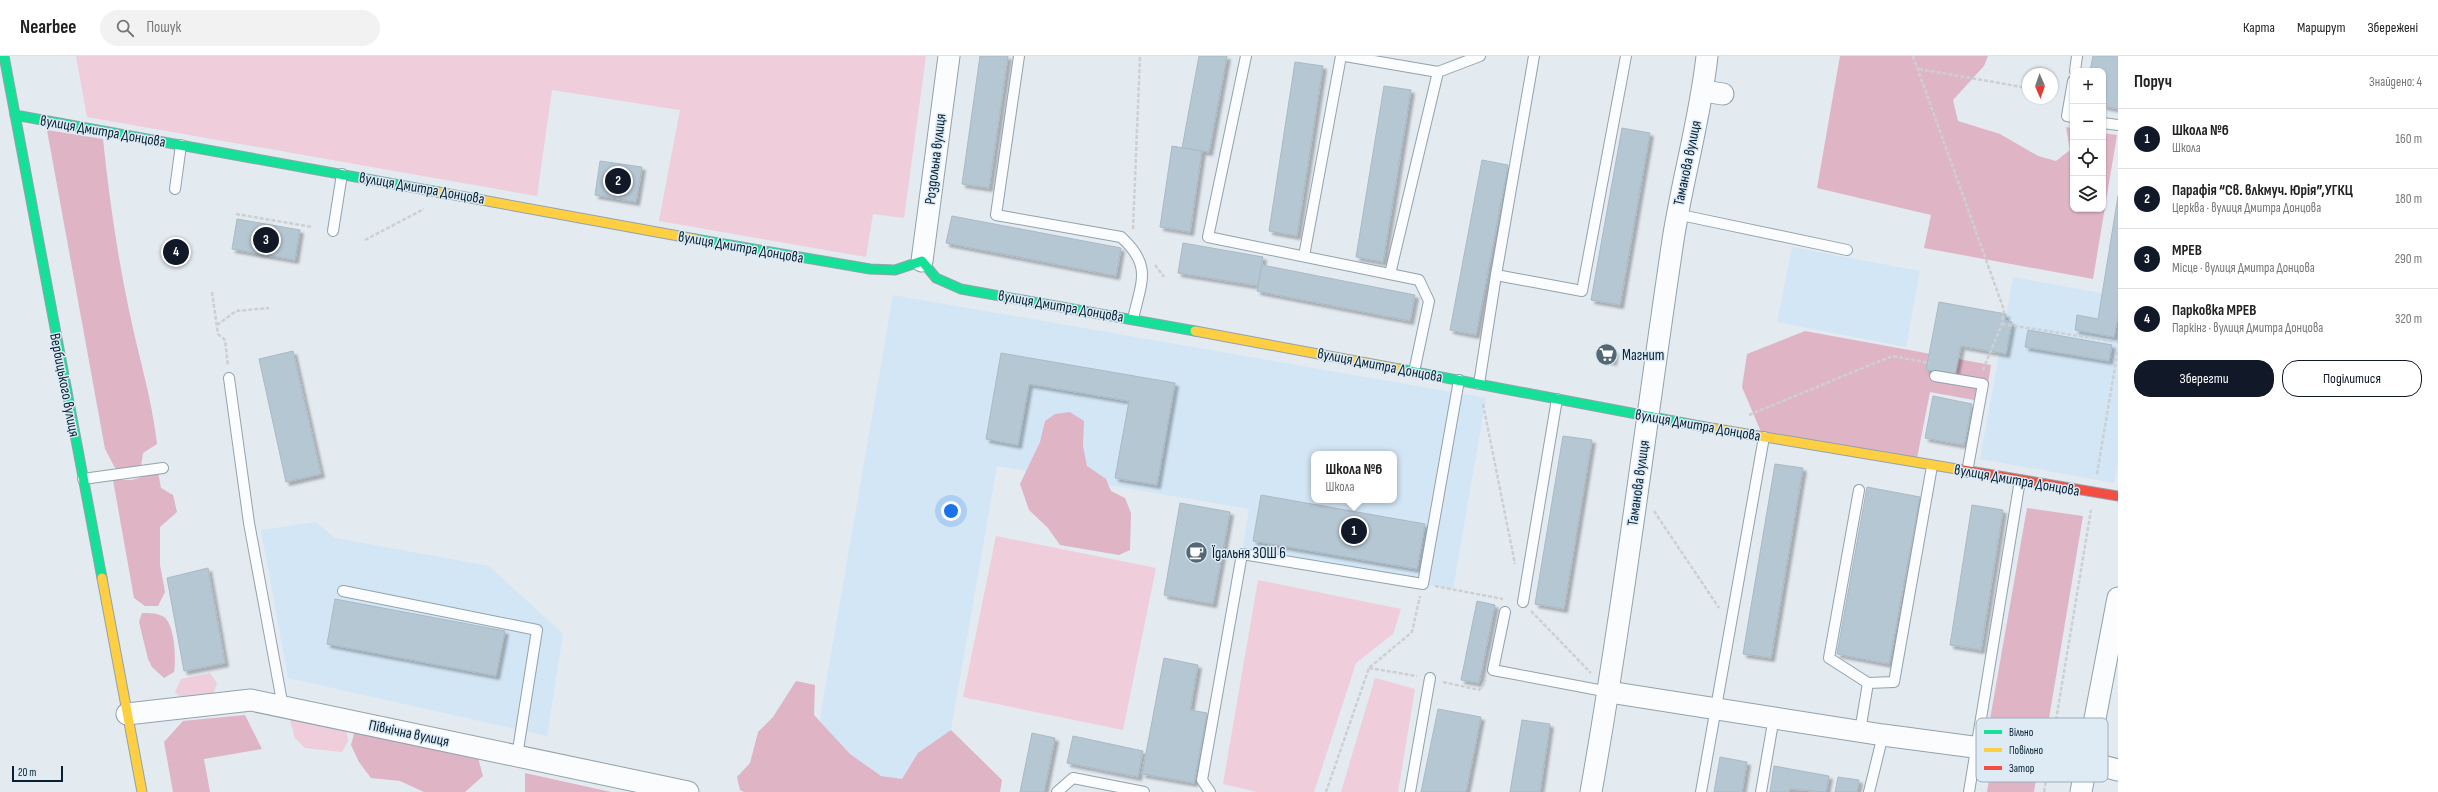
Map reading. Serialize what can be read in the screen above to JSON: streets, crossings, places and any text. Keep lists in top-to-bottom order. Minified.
{"streets":{"street":["вулиця Дмитра Донцова","Роздольна вулиця","Таманова вулиця","Вербицького вулиця","Північна вулиця"]},"crossings":[["вулиця Дмитра Донцова","Роздольна вулиця"],["вулиця Дмитра Донцова","Таманова вулиця"],["вулиця Дмитра Донцова","Вербицького вулиця"],["Вербицького вулиця","Північна вулиця"]],"places":{"supermarket":["Магнит"],"cafe":["Їдальня ЗОШ 6"]},"legend":["Вільно","Повільно","Затор"],"scale_bar":"20 m","north":"bottom","page":{"header":"Nearbee","search":"Пошук","nav":["Карта","Маршрут","Збережені"],"heading":["Поруч","Знайдено: 4"],"map_buttons":["+","−"],"list":[{"mark":"1","name":"Школа №6","note":"Школа","value":"160 m"},{"mark":"2","name":"Парафія “Св. влкмуч. Юрія”,УГКЦ","note":"Церква · вулиця Дмитра Донцова","value":"180 m"},{"mark":"3","name":"МРЕВ","note":"Місце · вулиця Дмитра Донцова","value":"290 m"},{"mark":"4","name":"Парковка МРЕВ","note":"Паркінг · вулиця Дмитра Донцова","value":"320 m"}],"pins":["2","3","4","1"],"buttons":["Зберегти","Поділитися"],"popup":["Школа №6","Школа"],"scale":"20 m"}}
